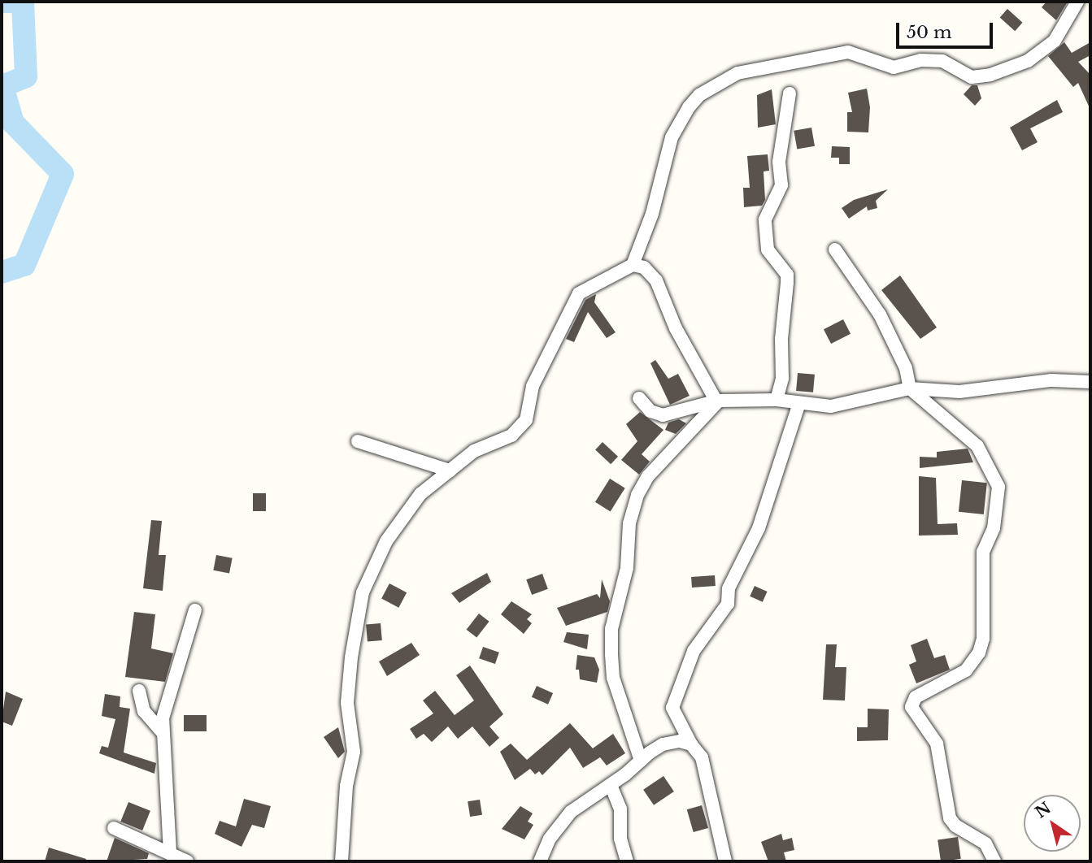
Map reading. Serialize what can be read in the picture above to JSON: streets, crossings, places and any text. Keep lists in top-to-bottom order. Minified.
{"scale_bar":"50 m","north":"top left"}
